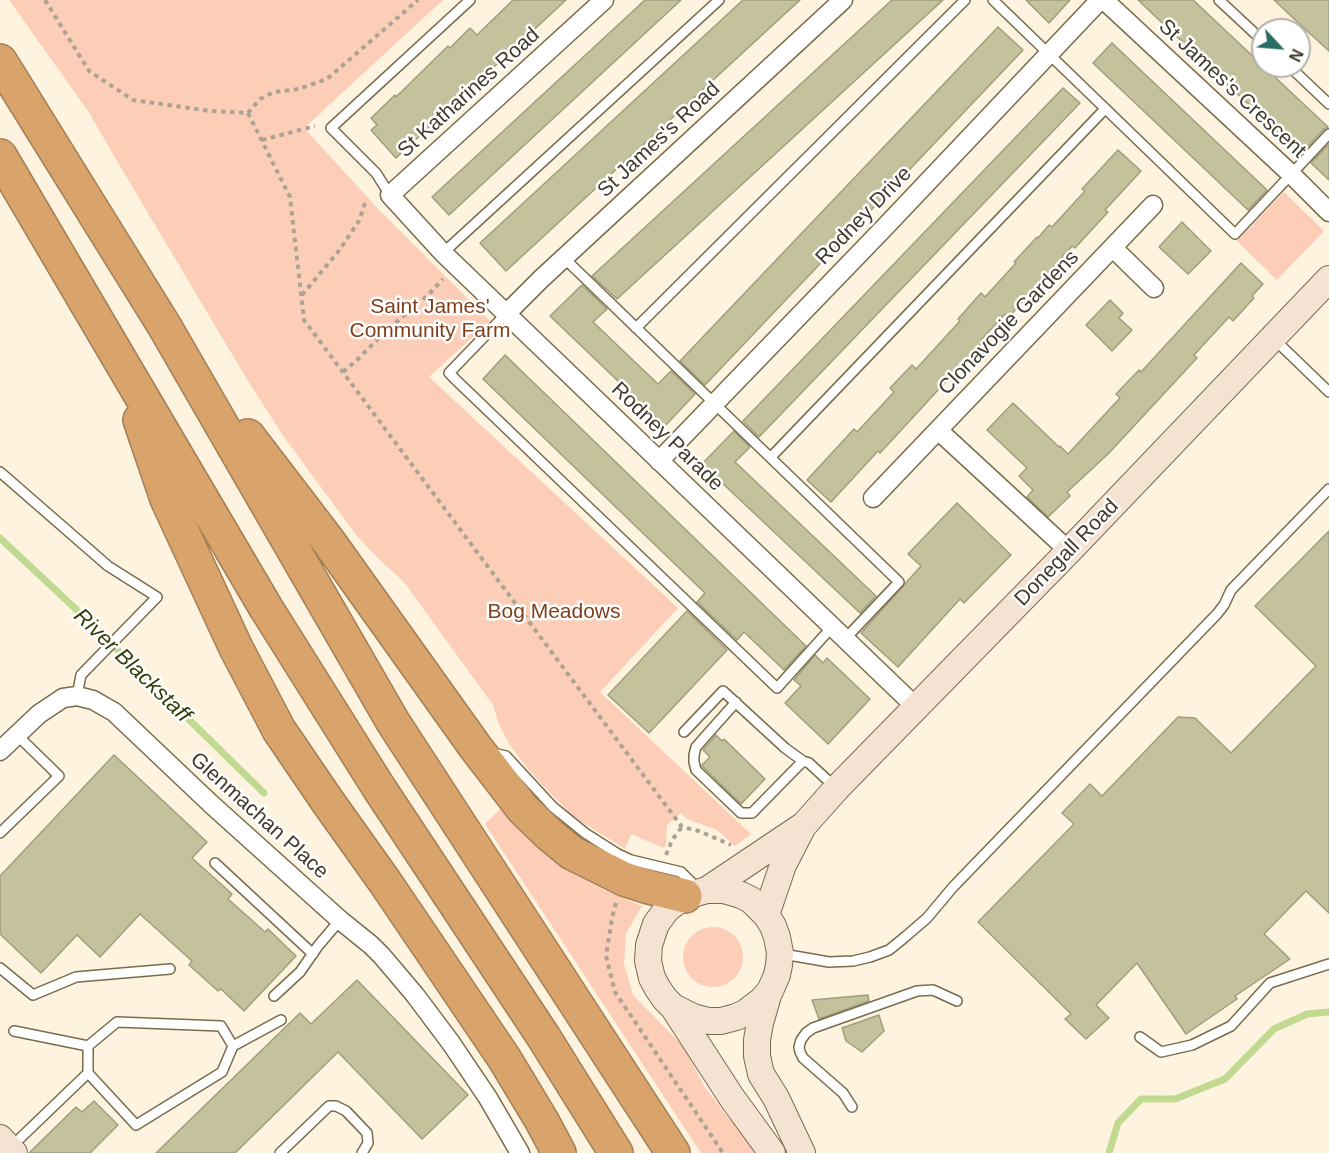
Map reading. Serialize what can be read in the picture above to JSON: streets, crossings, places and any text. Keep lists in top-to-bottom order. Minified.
{"streets":{"street":["St James's Crescent","St Katharines Road","St James's Road","Rodney Drive","Clonavogie Gardens","Rodney Parade","Donegall Road","Glenmachan Place"]},"crossings":[["St James's Crescent","Rodney Drive"],["St Katharines Road","Rodney Parade"],["St James's Road","Rodney Parade"],["Rodney Drive","Rodney Parade"],["Rodney Parade","Donegall Road"]],"water":["River Blackstaff"],"parks":["Saint James' Community Farm","Bog Meadows"],"north":"bottom right"}
